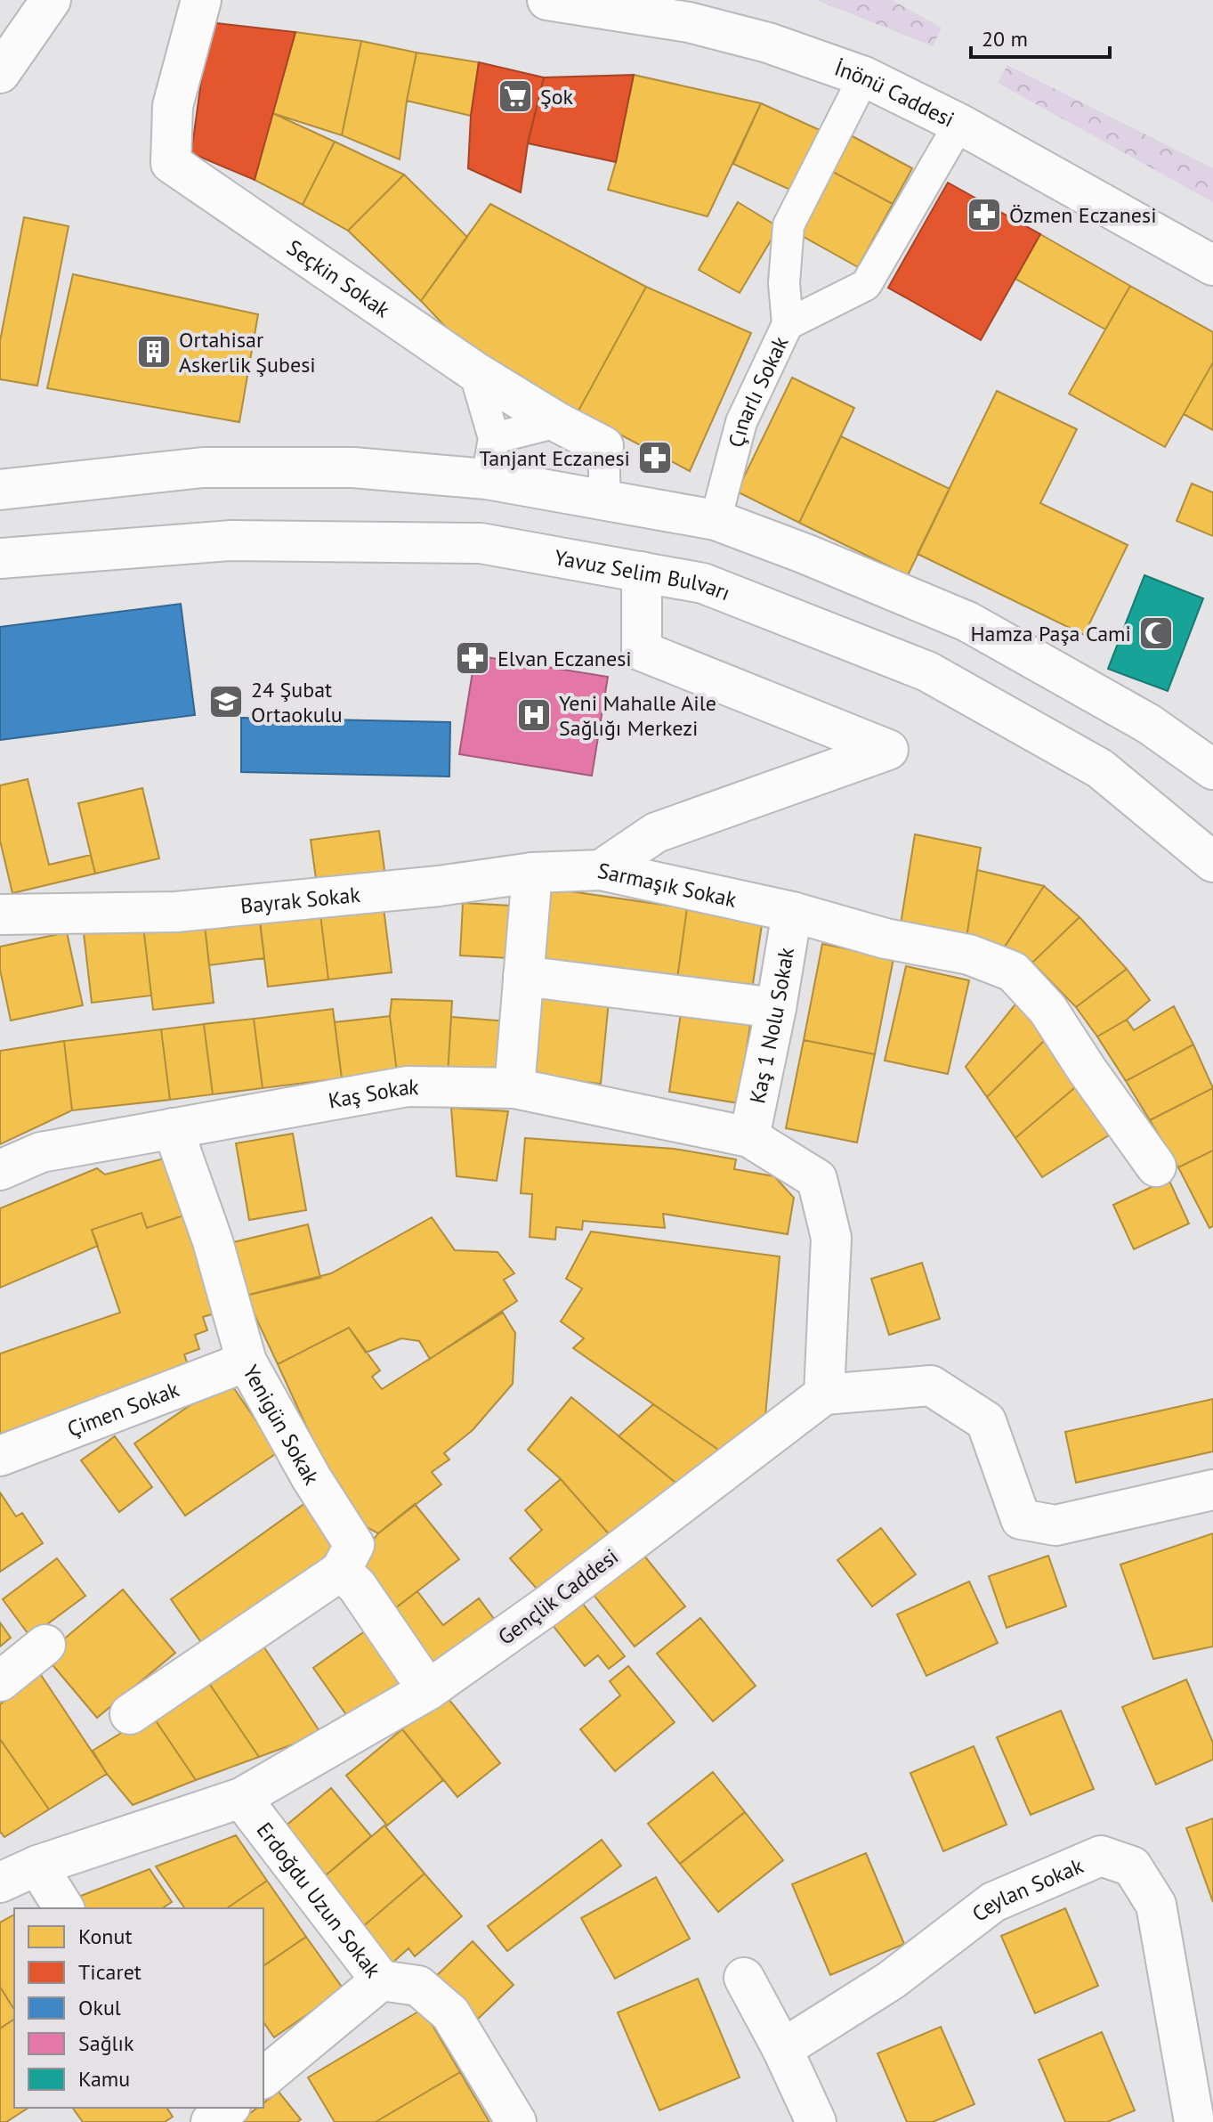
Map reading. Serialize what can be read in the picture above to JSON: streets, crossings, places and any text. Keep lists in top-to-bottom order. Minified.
{"streets":{"street":["İnönü Caddesi","Seçkin Sokak","Çınarlı Sokak","Yavuz Selim Bulvarı","Sarmaşık Sokak","Bayrak Sokak","Kaş 1 Nolu Sokak","Kaş Sokak","Çimen Sokak","Yenigün Sokak","Gençlik Caddesi","Ceylan Sokak","Erdoğdu Uzun Sokak"]},"crossings":[["İnönü Caddesi","Çınarlı Sokak"],["Yavuz Selim Bulvarı","Sarmaşık Sokak"],["Sarmaşık Sokak","Bayrak Sokak"],["Sarmaşık Sokak","Kaş 1 Nolu Sokak"],["Kaş 1 Nolu Sokak","Kaş Sokak"],["Kaş Sokak","Yenigün Sokak"],["Çimen Sokak","Yenigün Sokak"],["Gençlik Caddesi","Erdoğdu Uzun Sokak"]],"places":{"supermarket":["Şok"],"pharmacy":["Özmen Eczanesi","Tanjant Eczanesi","Elvan Eczanesi"],"building":["Ortahisar Askerlik Şubesi"],"mosque":["Hamza Paşa Cami"],"school or university":["24 Şubat Ortaokulu"],"hospital":["Yeni Mahalle Aile Sağlığı Merkezi"]},"legend":["Konut","Ticaret","Okul","Sağlık","Kamu"],"scale_bar":"20 m"}
